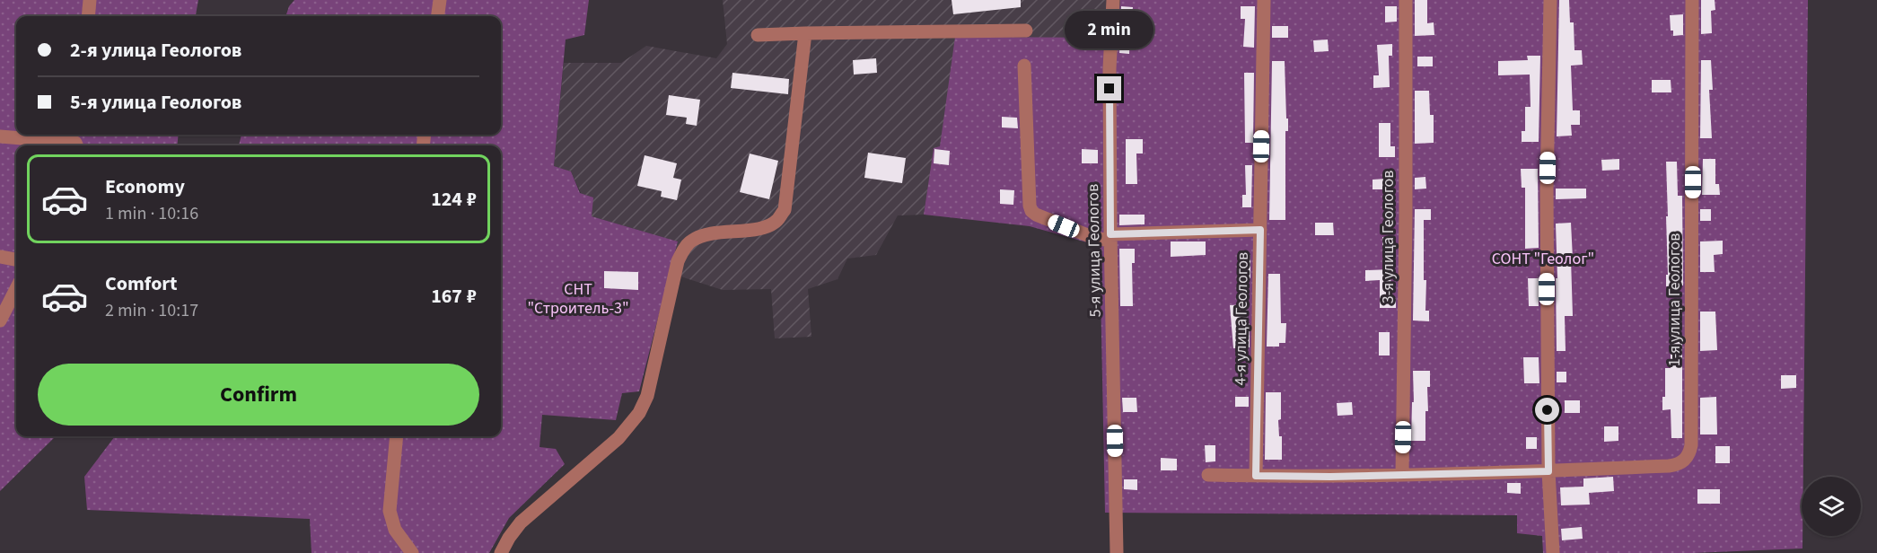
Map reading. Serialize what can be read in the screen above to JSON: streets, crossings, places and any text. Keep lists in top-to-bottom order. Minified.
{"streets":{"street":["3-я улица Геологов","5-я улица Геологов","1-я улица Геологов","4-я улица Геологов"]},"parks":["СОНТ \"Геолог\"","СНТ \"Строитель-3\""],"page":{"bubble":"2 min","banner":["2-я улица Геологов","5-я улица Геологов"],"list":[{"name":"Economy","note":"1 min · 10:16","value":"124 ₽"},{"name":"Comfort","note":"2 min · 10:17","value":"167 ₽"}],"buttons":"Confirm"}}
